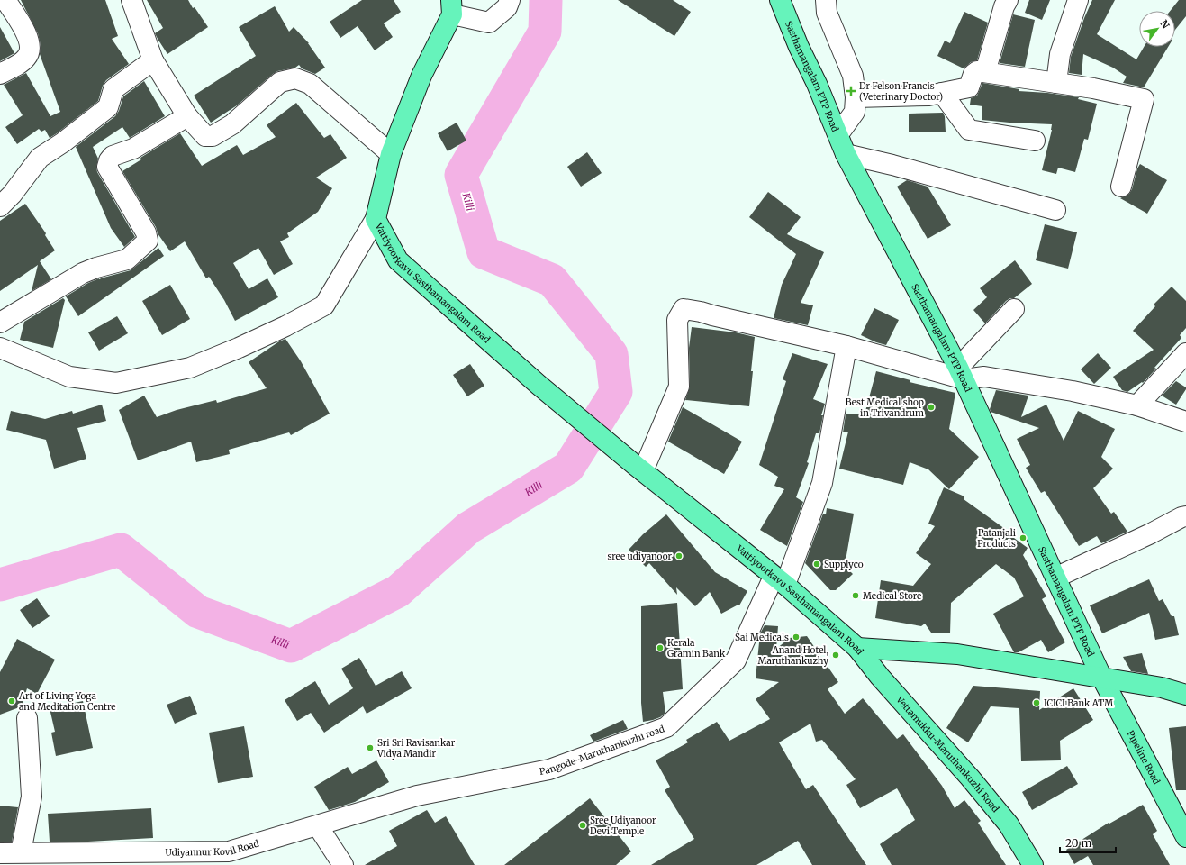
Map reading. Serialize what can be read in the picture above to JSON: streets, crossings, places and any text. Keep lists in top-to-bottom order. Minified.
{"streets":{"main road":["Sasthamangalam PTP Road","Vattiyoorkavu Sasthamangalam Road","Vettamukku-Maruthankuzhi Road","Pipeline Road"],"street":["Pangode-Maruthankuzhi road","Udiyannur Kovil Road"]},"crossings":[["Sasthamangalam PTP Road","Vattiyoorkavu Sasthamangalam Road"],["Sasthamangalam PTP Road","Pipeline Road"],["Vattiyoorkavu Sasthamangalam Road","Pangode-Maruthankuzhi road"],["Vattiyoorkavu Sasthamangalam Road","Vettamukku-Maruthankuzhi Road"],["Vattiyoorkavu Sasthamangalam Road","Pipeline Road"],["Pangode-Maruthankuzhi road","Udiyannur Kovil Road"]],"water":["Killi"],"places":{"health":["Dr Felson Francis (Veterinary Doctor)"],"other":["Best Medical shop in Trivandrum","Patanjali Products","sree udiyanoor","Supplyco","Medical Store","Sai Medicals","Kerala Gramin Bank","Anand Hotel, Maruthankuzhy","Art of Living Yoga and Meditation Centre","ICICI Bank ATM","Sri Sri Ravisankar Vidya Mandir","Sree Udiyanoor Devi Temple"]},"scale_bar":"20 m","north":"top right"}
